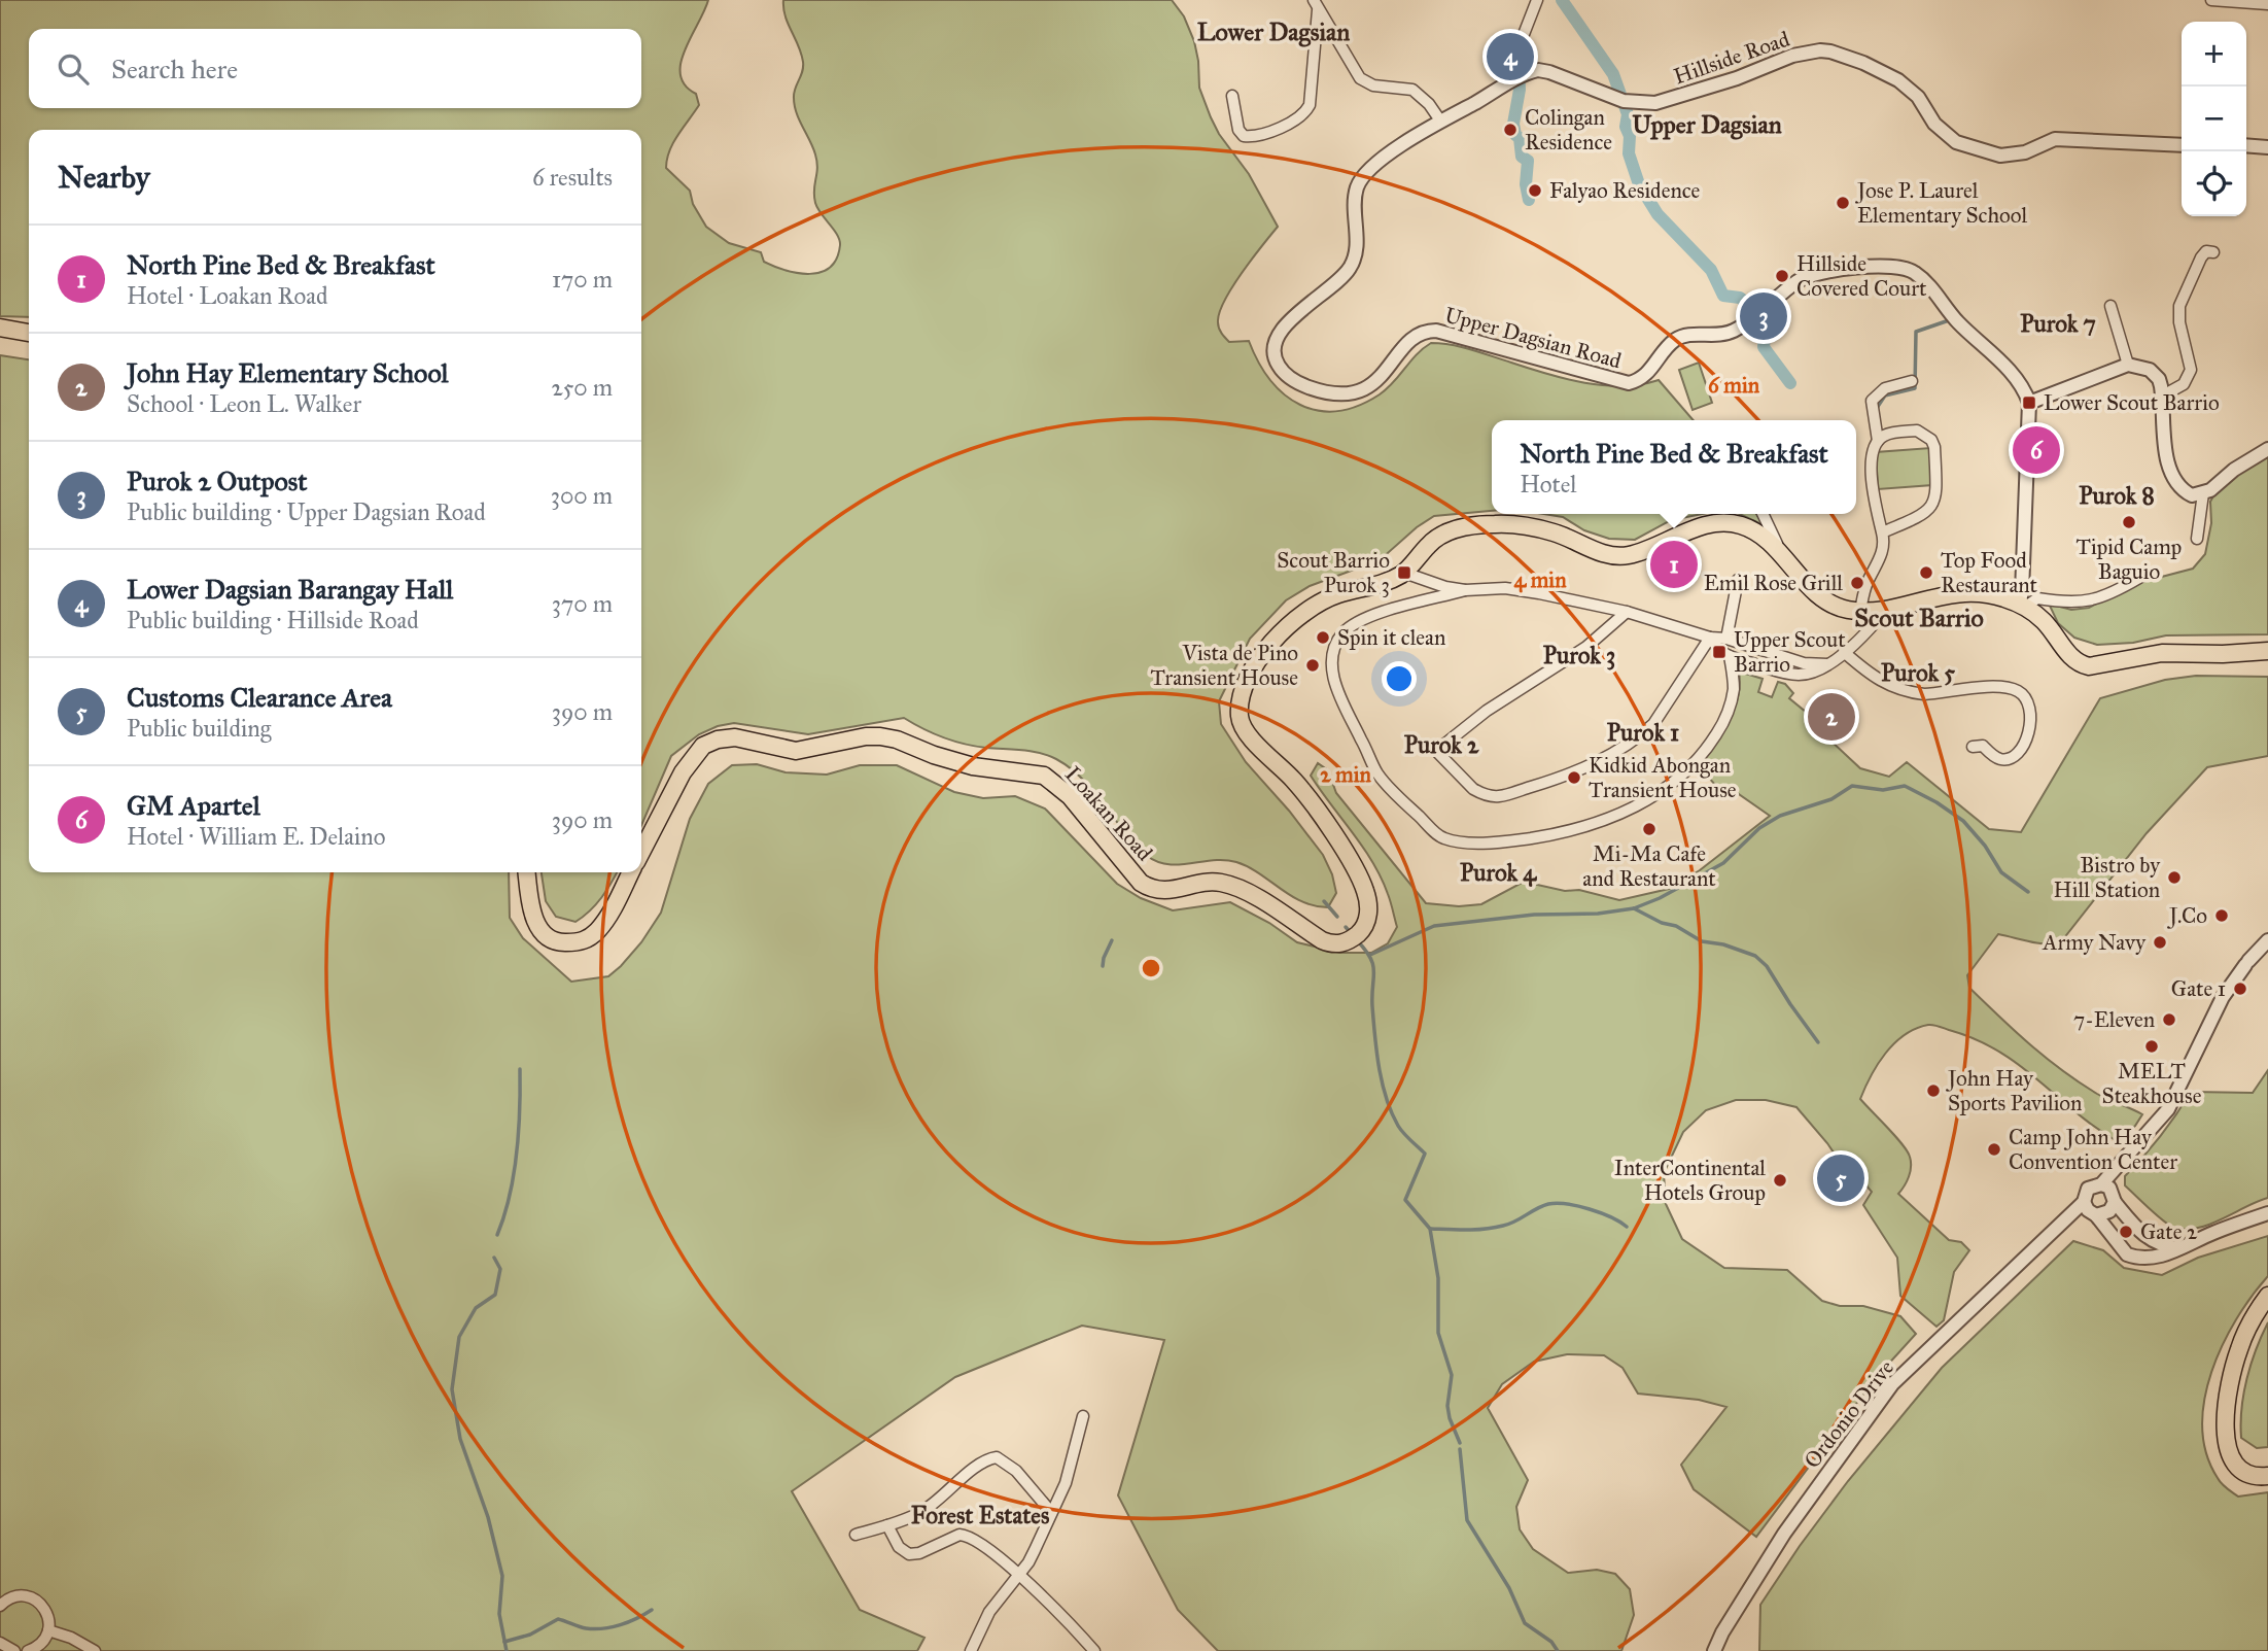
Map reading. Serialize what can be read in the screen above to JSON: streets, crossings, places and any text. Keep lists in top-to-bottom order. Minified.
{"streets":{"main road":["Loakan Road"],"street":["Hillside Road","Upper Dagsian Road","Ordonio Drive"]},"districts":["Lower Dagsian","Upper Dagsian","Purok 7","Purok 8","Scout Barrio","Purok 3","Purok 5","Purok 1","Purok 2","Purok 4","Forest Estates"],"places":{"other":["Colingan Residence","Falyao Residence","Jose P. Laurel Elementary School","Hillside Covered Court","Tipid Camp Baguio","Top Food Restaurant","Emil Rose Grill","Spin it clean","Vista de Pino Transient House","Kidkid Abongan Transient House","Mi-Ma Cafe and Restaurant","Bistro by Hill Station","J.Co","Army Navy","Gate 1","7-Eleven","MELT Steakhouse","John Hay Sports Pavilion","Camp John Hay Convention Center","InterContinental Hotels Group","Gate 2"],"transit":["Lower Scout Barrio","Scout Barrio Purok 3","Upper Scout Barrio"]},"page":{"map_buttons":["+","−"],"pins":["4","3","6","1","2","5"],"search":"Search here","heading":["Nearby","6 results"],"list":[{"mark":"1","name":"North Pine Bed & Breakfast","note":"Hotel · Loakan Road","value":"170 m"},{"mark":"2","name":"John Hay Elementary School","note":"School · Leon L. Walker","value":"250 m"},{"mark":"3","name":"Purok 2 Outpost","note":"Public building · Upper Dagsian Road","value":"300 m"},{"mark":"4","name":"Lower Dagsian Barangay Hall","note":"Public building · Hillside Road","value":"370 m"},{"mark":"5","name":"Customs Clearance Area","note":"Public building","value":"390 m"},{"mark":"6","name":"GM Apartel","note":"Hotel · William E. Delaino","value":"390 m"}],"popup":["North Pine Bed & Breakfast","Hotel"]},"rings":["6 min","4 min","2 min"]}
